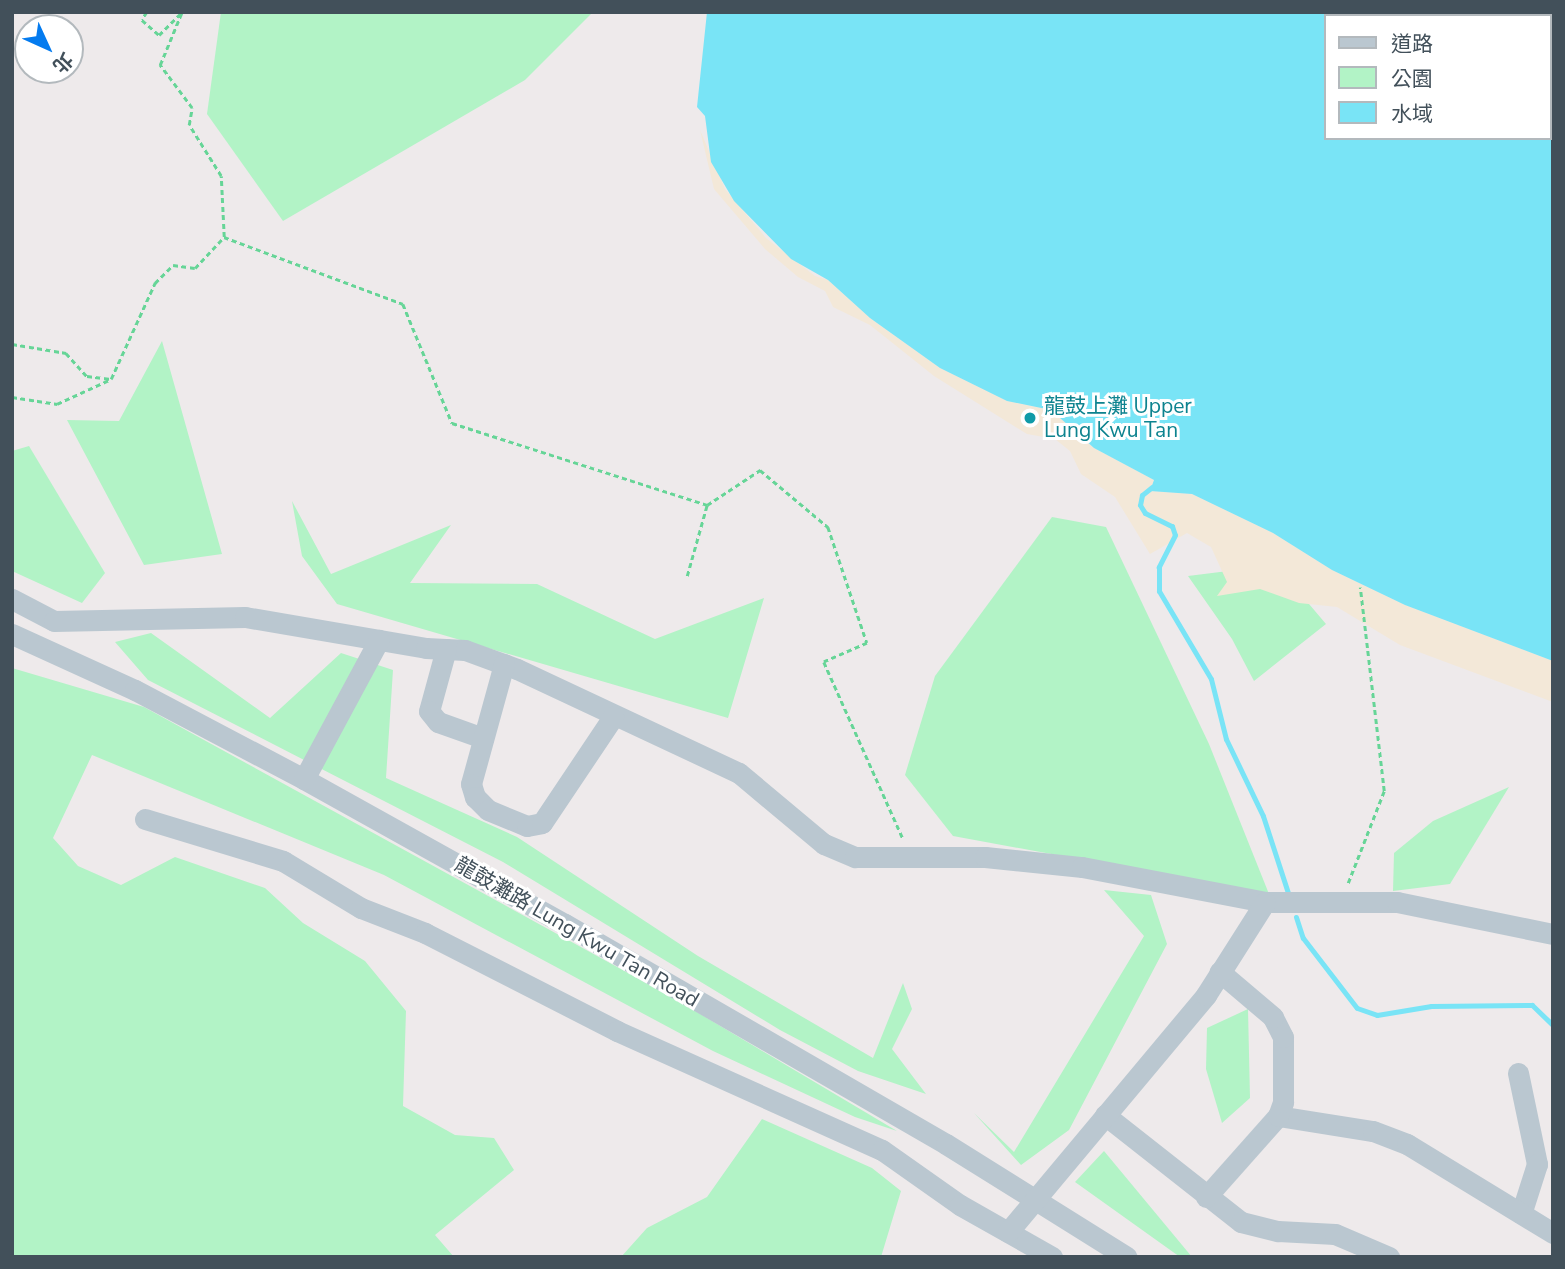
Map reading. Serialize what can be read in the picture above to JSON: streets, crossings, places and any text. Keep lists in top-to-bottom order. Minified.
{"streets":{"street":["龍鼓灘路 Lung Kwu Tan Road"]},"places":["龍鼓上灘 Upper Lung Kwu Tan"],"legend":["道路","公園","水域"],"north":"bottom right"}
